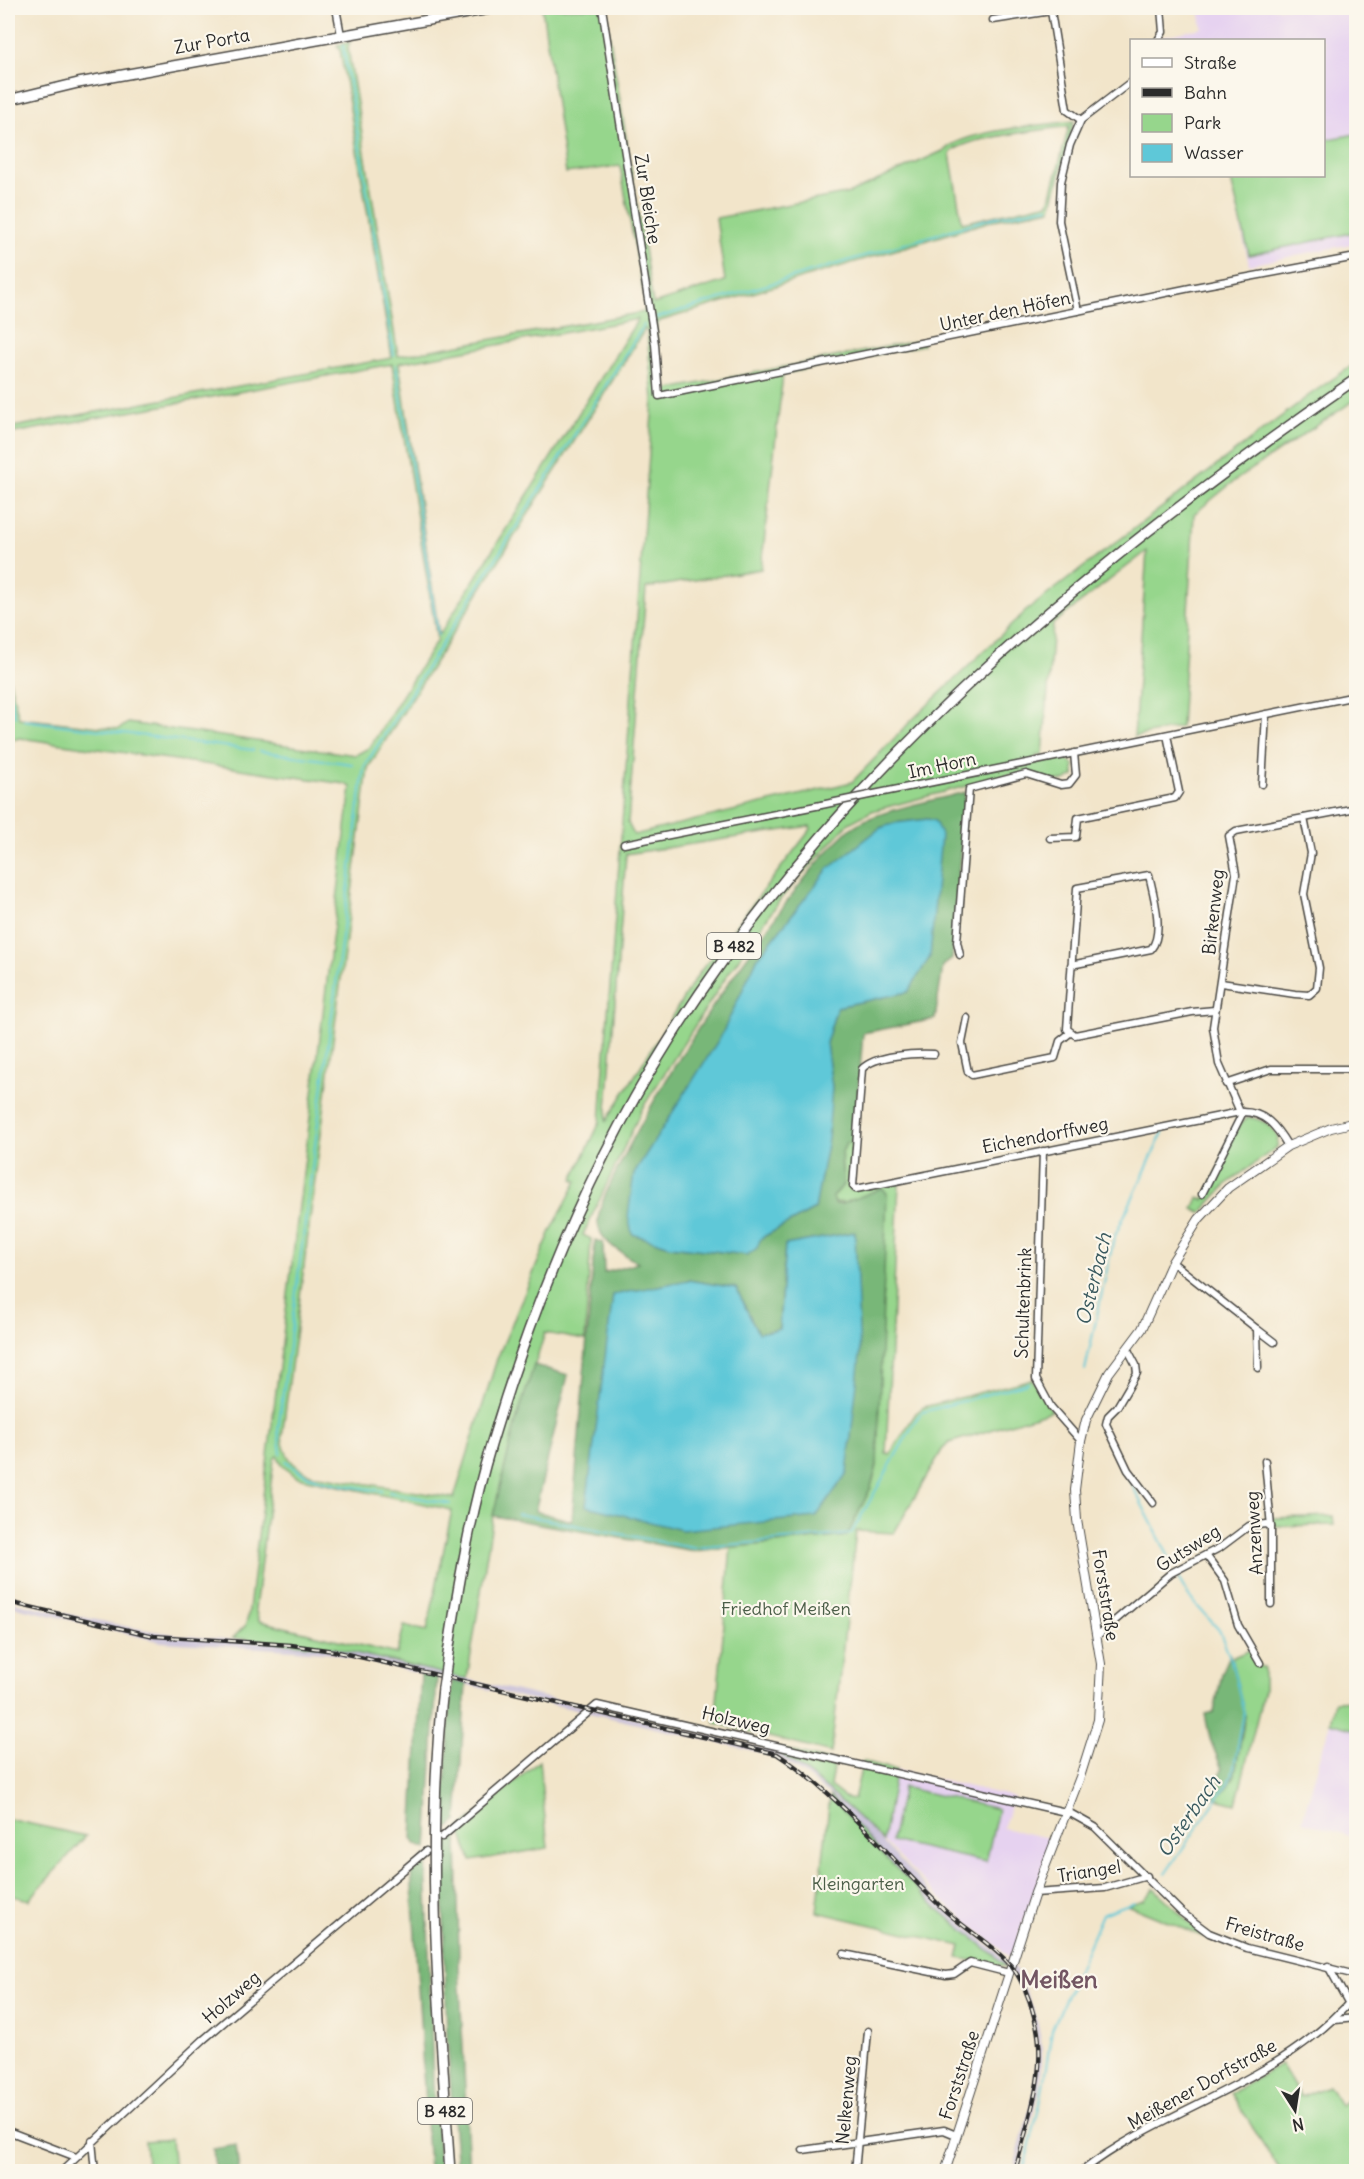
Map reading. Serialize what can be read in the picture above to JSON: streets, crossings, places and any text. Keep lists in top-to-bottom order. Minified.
{"streets":{"main road":["Zur Porta","B 482"],"street":["Zur Bleiche","Unter den Höfen","Im Horn","Birkenweg","Eichendorffweg","Schultenbrink","Anzenweg","Gutsweg","Forststraße","Holzweg","Triangel","Freistraße","Meißener Dorfstraße","Nelkenweg"]},"crossings":[["Zur Bleiche","Unter den Höfen"],["Birkenweg","Eichendorffweg"],["Eichendorffweg","Schultenbrink"],["Schultenbrink","Forststraße"],["Anzenweg","Gutsweg"],["Gutsweg","Forststraße"],["Forststraße","Holzweg"],["Forststraße","Triangel"],["Forststraße","Freistraße"],["Holzweg","Freistraße"],["Triangel","Freistraße"]],"districts":["Meißen"],"water":["Osterbach"],"parks":["Friedhof Meißen","Kleingarten"],"legend":["Straße","Bahn","Park","Wasser"],"north":"bottom"}
